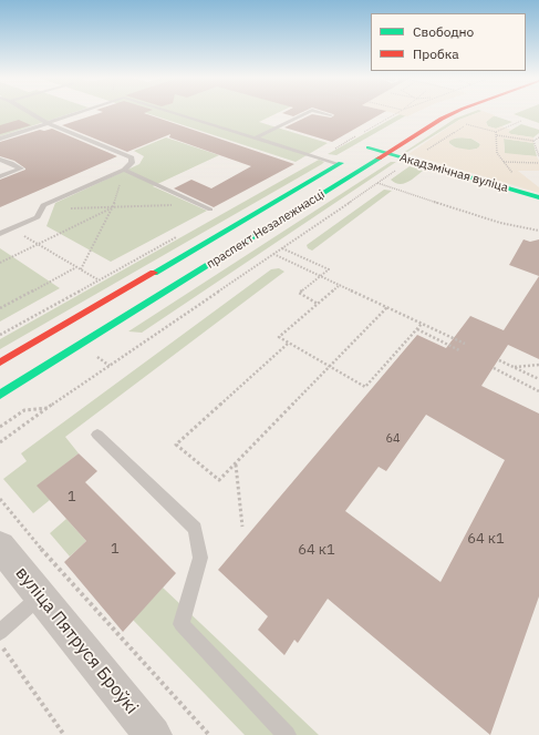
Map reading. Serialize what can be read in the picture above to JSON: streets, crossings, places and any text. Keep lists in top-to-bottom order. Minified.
{"streets":{"main road":["Акадэмічная вуліца","праспект Незалежнасці"],"street":["вуліца Пятруся Броўкі"]},"crossings":[["Акадэмічная вуліца","праспект Незалежнасці"]],"house_numbers":["64","1","64 к1","1","64 к1"],"legend":["Свободно","Пробка"]}
